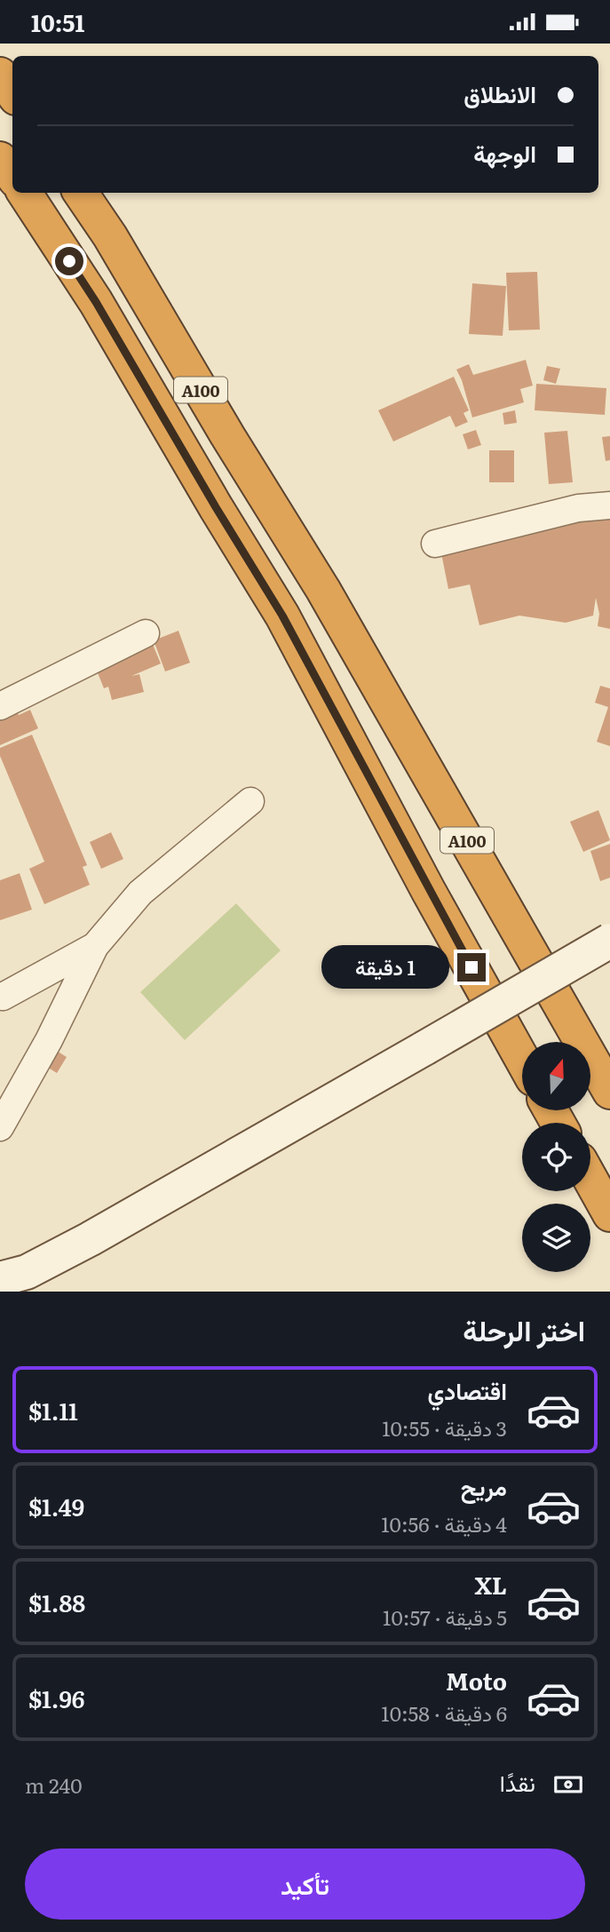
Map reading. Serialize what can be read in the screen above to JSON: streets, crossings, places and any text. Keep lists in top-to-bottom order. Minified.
{"streets":{"highway":["A100"]},"north":"top","page":{"status":"10:51","banner":["الانطلاق","الوجهة"],"bubble":"1 دقيقة","heading":"اختر الرحلة","list":[{"name":"اقتصادي","note":"3 دقيقة · 10:55","value":"$1.11"},{"name":"مريح","note":"4 دقيقة · 10:56","value":"$1.49"},{"name":"XL","note":"5 دقيقة · 10:57","value":"$1.88"},{"name":"Moto","note":"6 دقيقة · 10:58","value":"$1.96"}],"pay":["نقدًا","240 m"],"buttons":"تأكيد"}}
